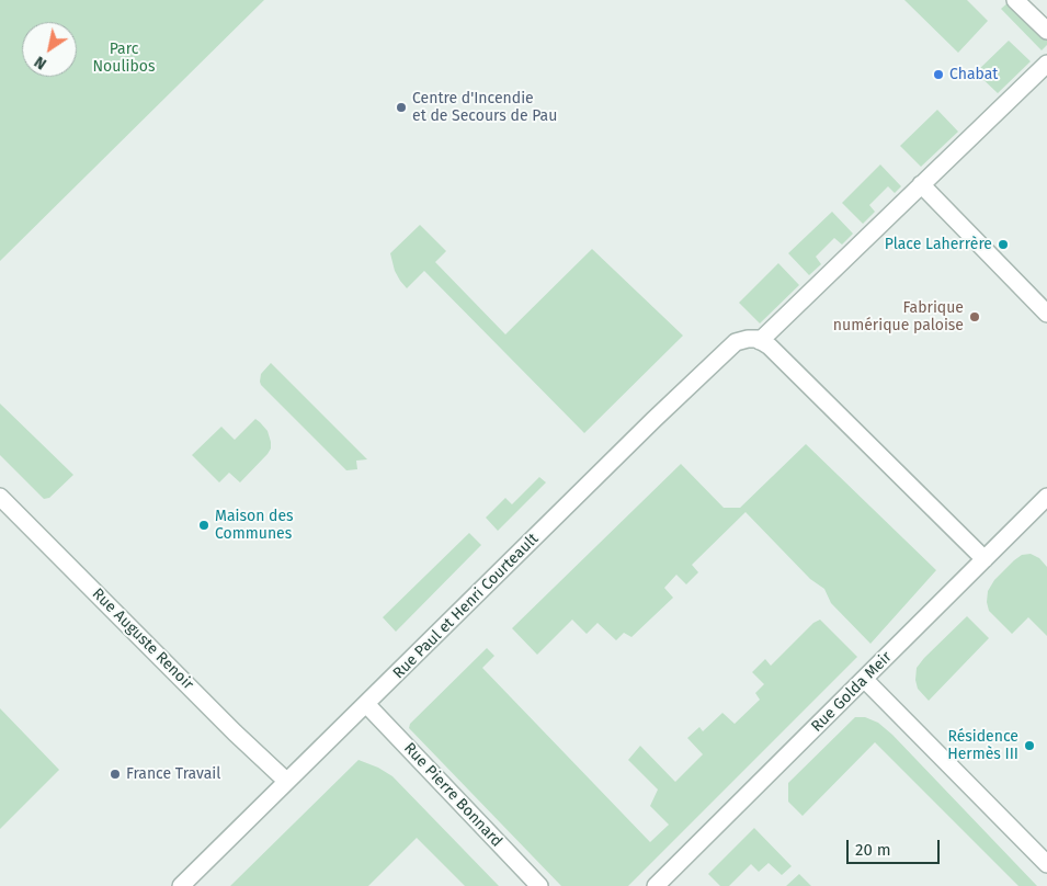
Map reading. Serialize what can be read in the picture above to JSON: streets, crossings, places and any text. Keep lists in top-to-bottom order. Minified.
{"streets":{"street":["Rue Paul et Henri Courteault","Rue Auguste Renoir","Rue Golda Meir","Rue Pierre Bonnard"]},"crossings":[["Rue Paul et Henri Courteault","Rue Auguste Renoir"],["Rue Paul et Henri Courteault","Rue Pierre Bonnard"]],"parks":["Parc Noulibos"],"places":["Chabat","Centre d'Incendie et de Secours de Pau","Place Laherrère","Fabrique numérique paloise","Maison des Communes","Résidence Hermès III","France Travail"],"scale_bar":"20 m","north":"bottom left"}
